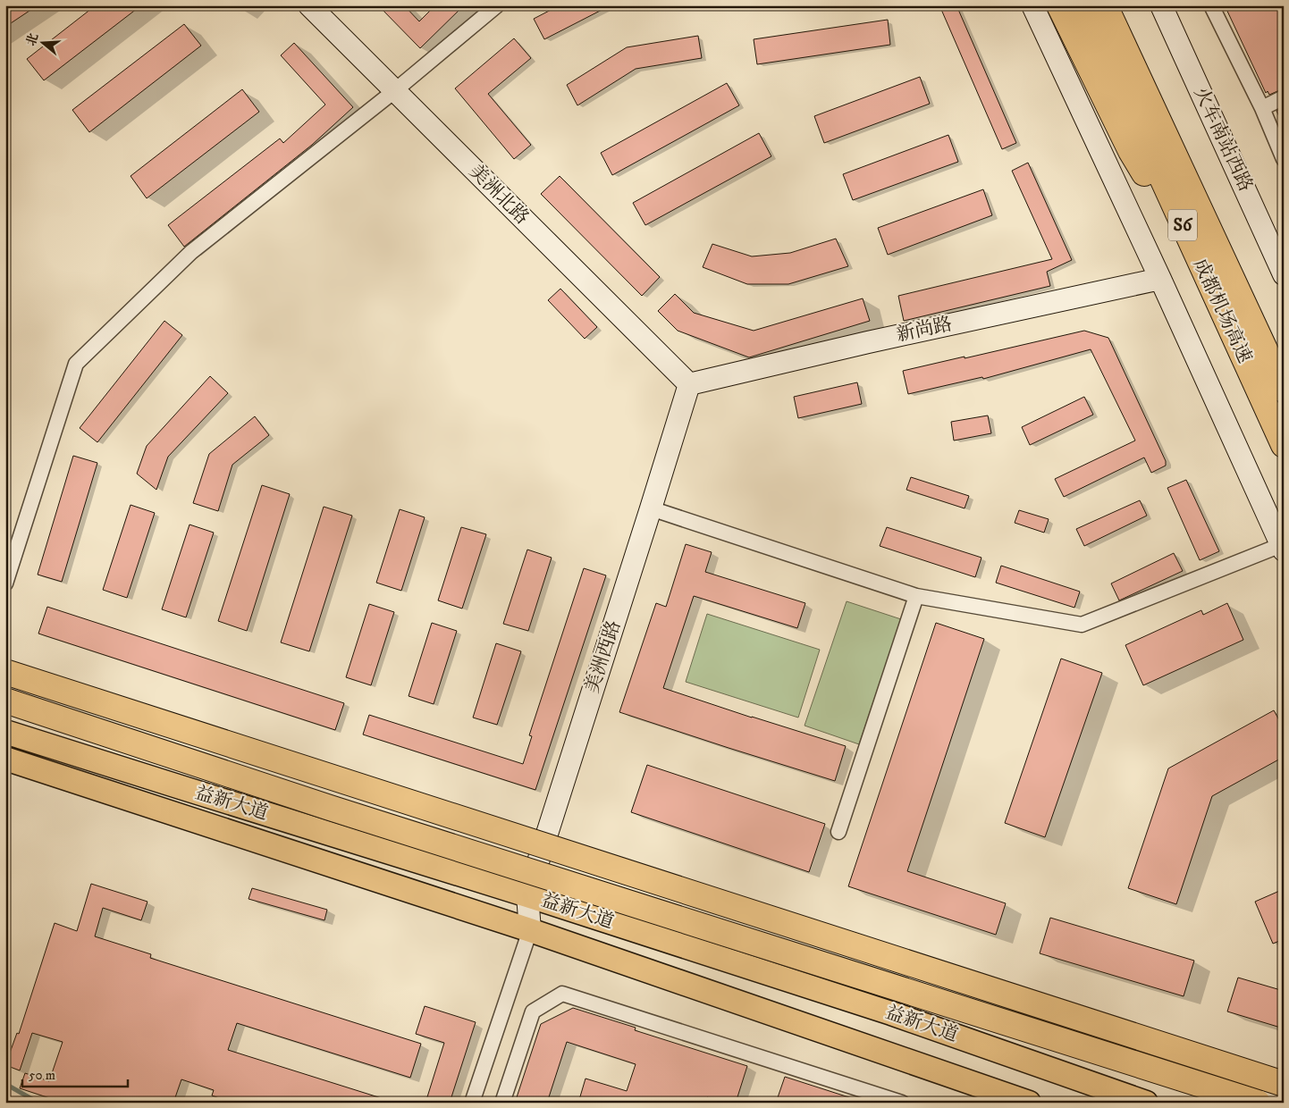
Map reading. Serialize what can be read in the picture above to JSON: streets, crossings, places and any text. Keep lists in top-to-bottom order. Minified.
{"streets":{"highway":["S6","成都机场高速"],"main road":["益新大道"],"street":["火车南站西路","美洲北路","新尚路","美洲西路"]},"crossings":[["美洲北路","新尚路"],["美洲北路","美洲西路"],["新尚路","美洲西路"],["美洲西路","益新大道"]],"scale_bar":"50 m","north":"left"}
